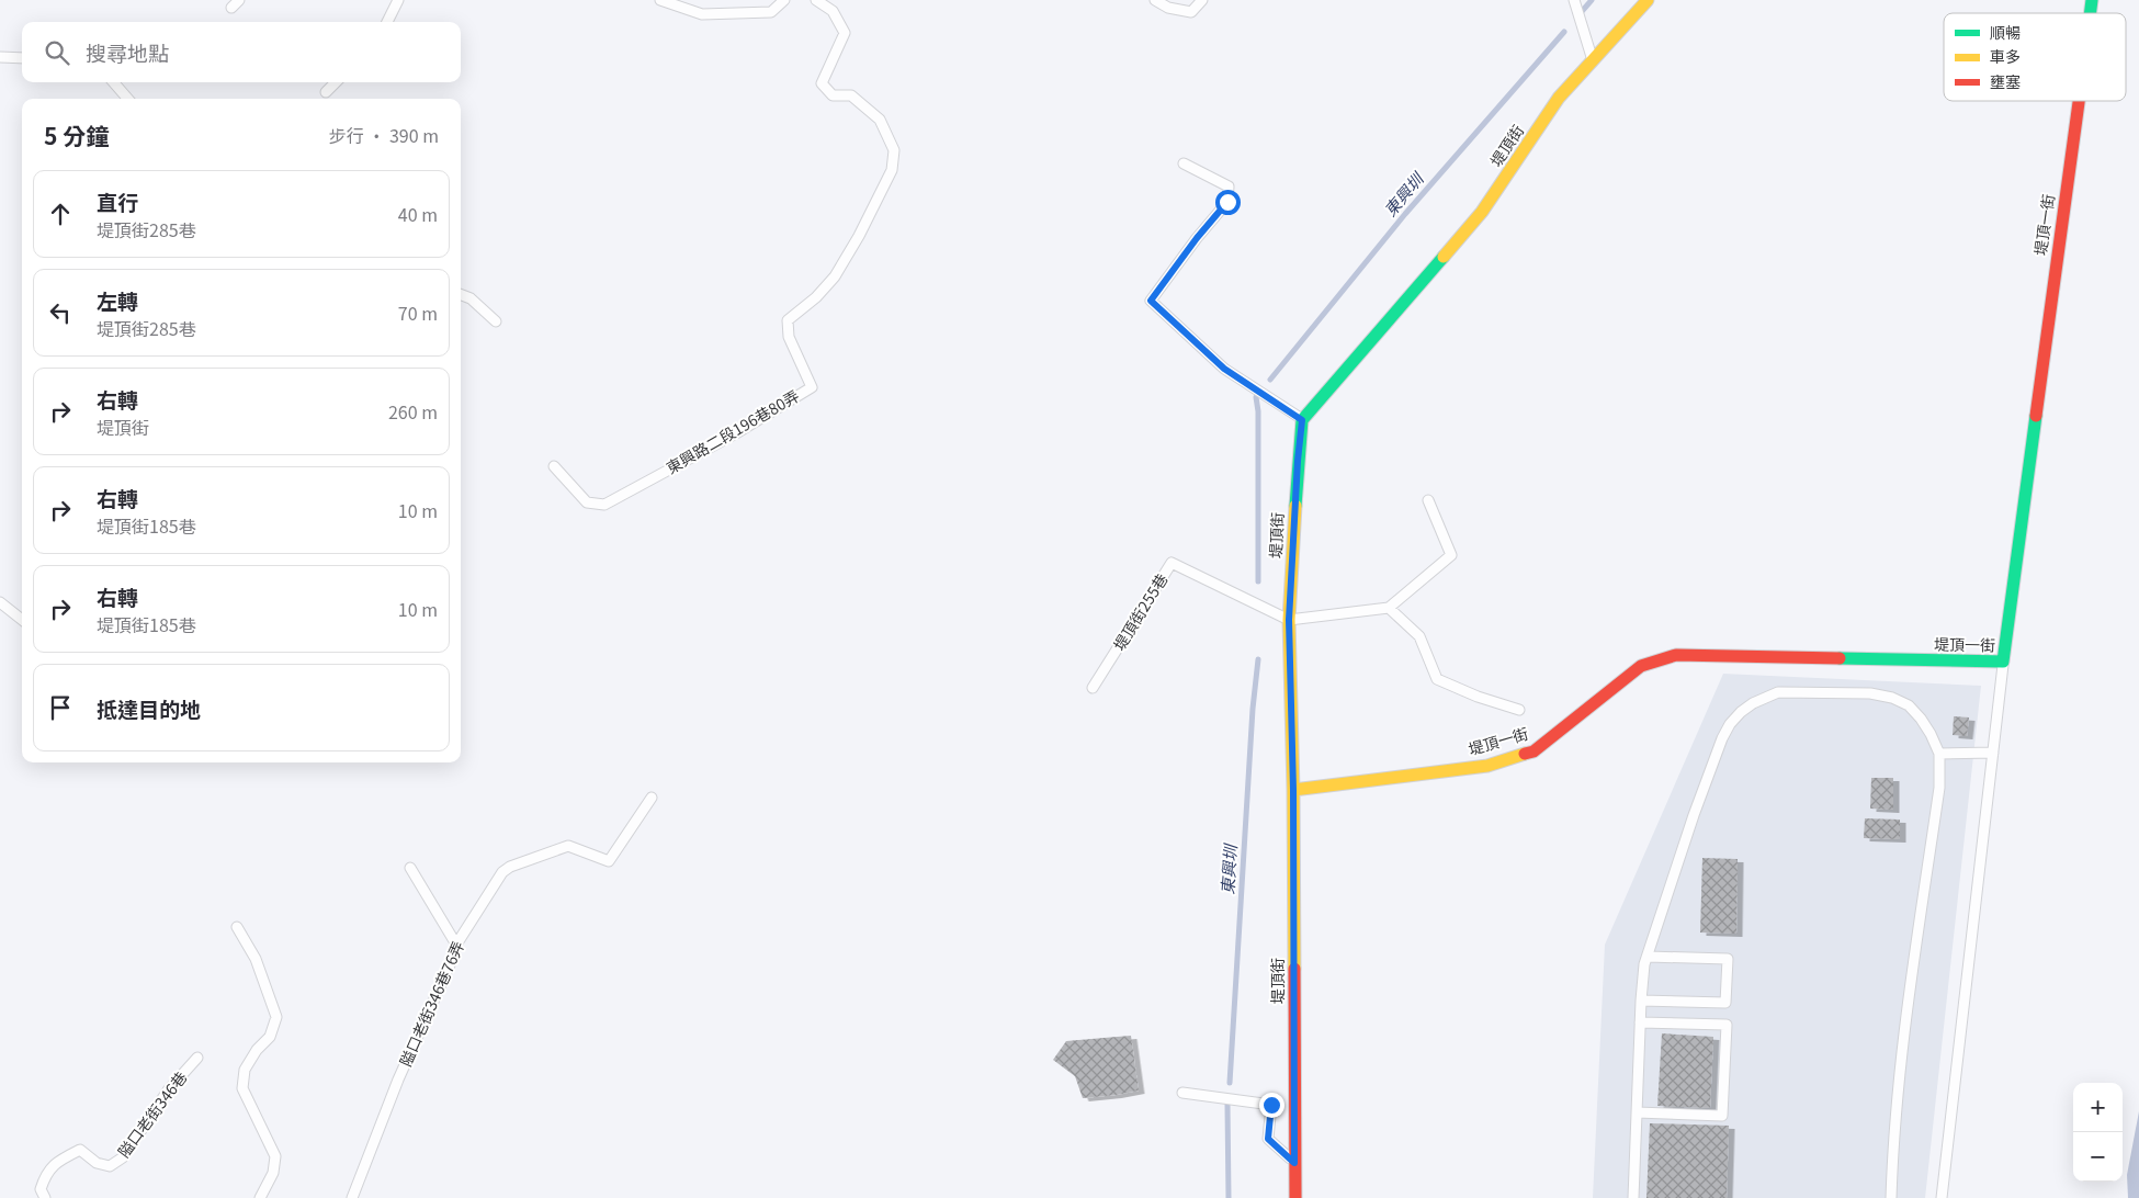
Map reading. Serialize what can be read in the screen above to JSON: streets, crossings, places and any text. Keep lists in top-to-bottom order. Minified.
{"streets":{"street":["堤頂街","堤頂一街"],"lane":["東興路二段196巷80弄","堤頂街255巷","隘口老街346巷76弄","隘口老街346巷"]},"crossings":[["堤頂街","堤頂一街"],["堤頂街","堤頂街255巷"]],"water":["東興圳"],"legend":["順暢","車多","壅塞"],"page":{"search":"搜尋地點","heading":["5 分鐘","步行 · 390 m"],"list":[["直行","堤頂街285巷","40 m"],["左轉","堤頂街285巷","70 m"],["右轉","堤頂街","260 m"],["右轉","堤頂街185巷","10 m"],["右轉","堤頂街185巷","10 m"],"抵達目的地"],"map_buttons":["+","−"]}}
